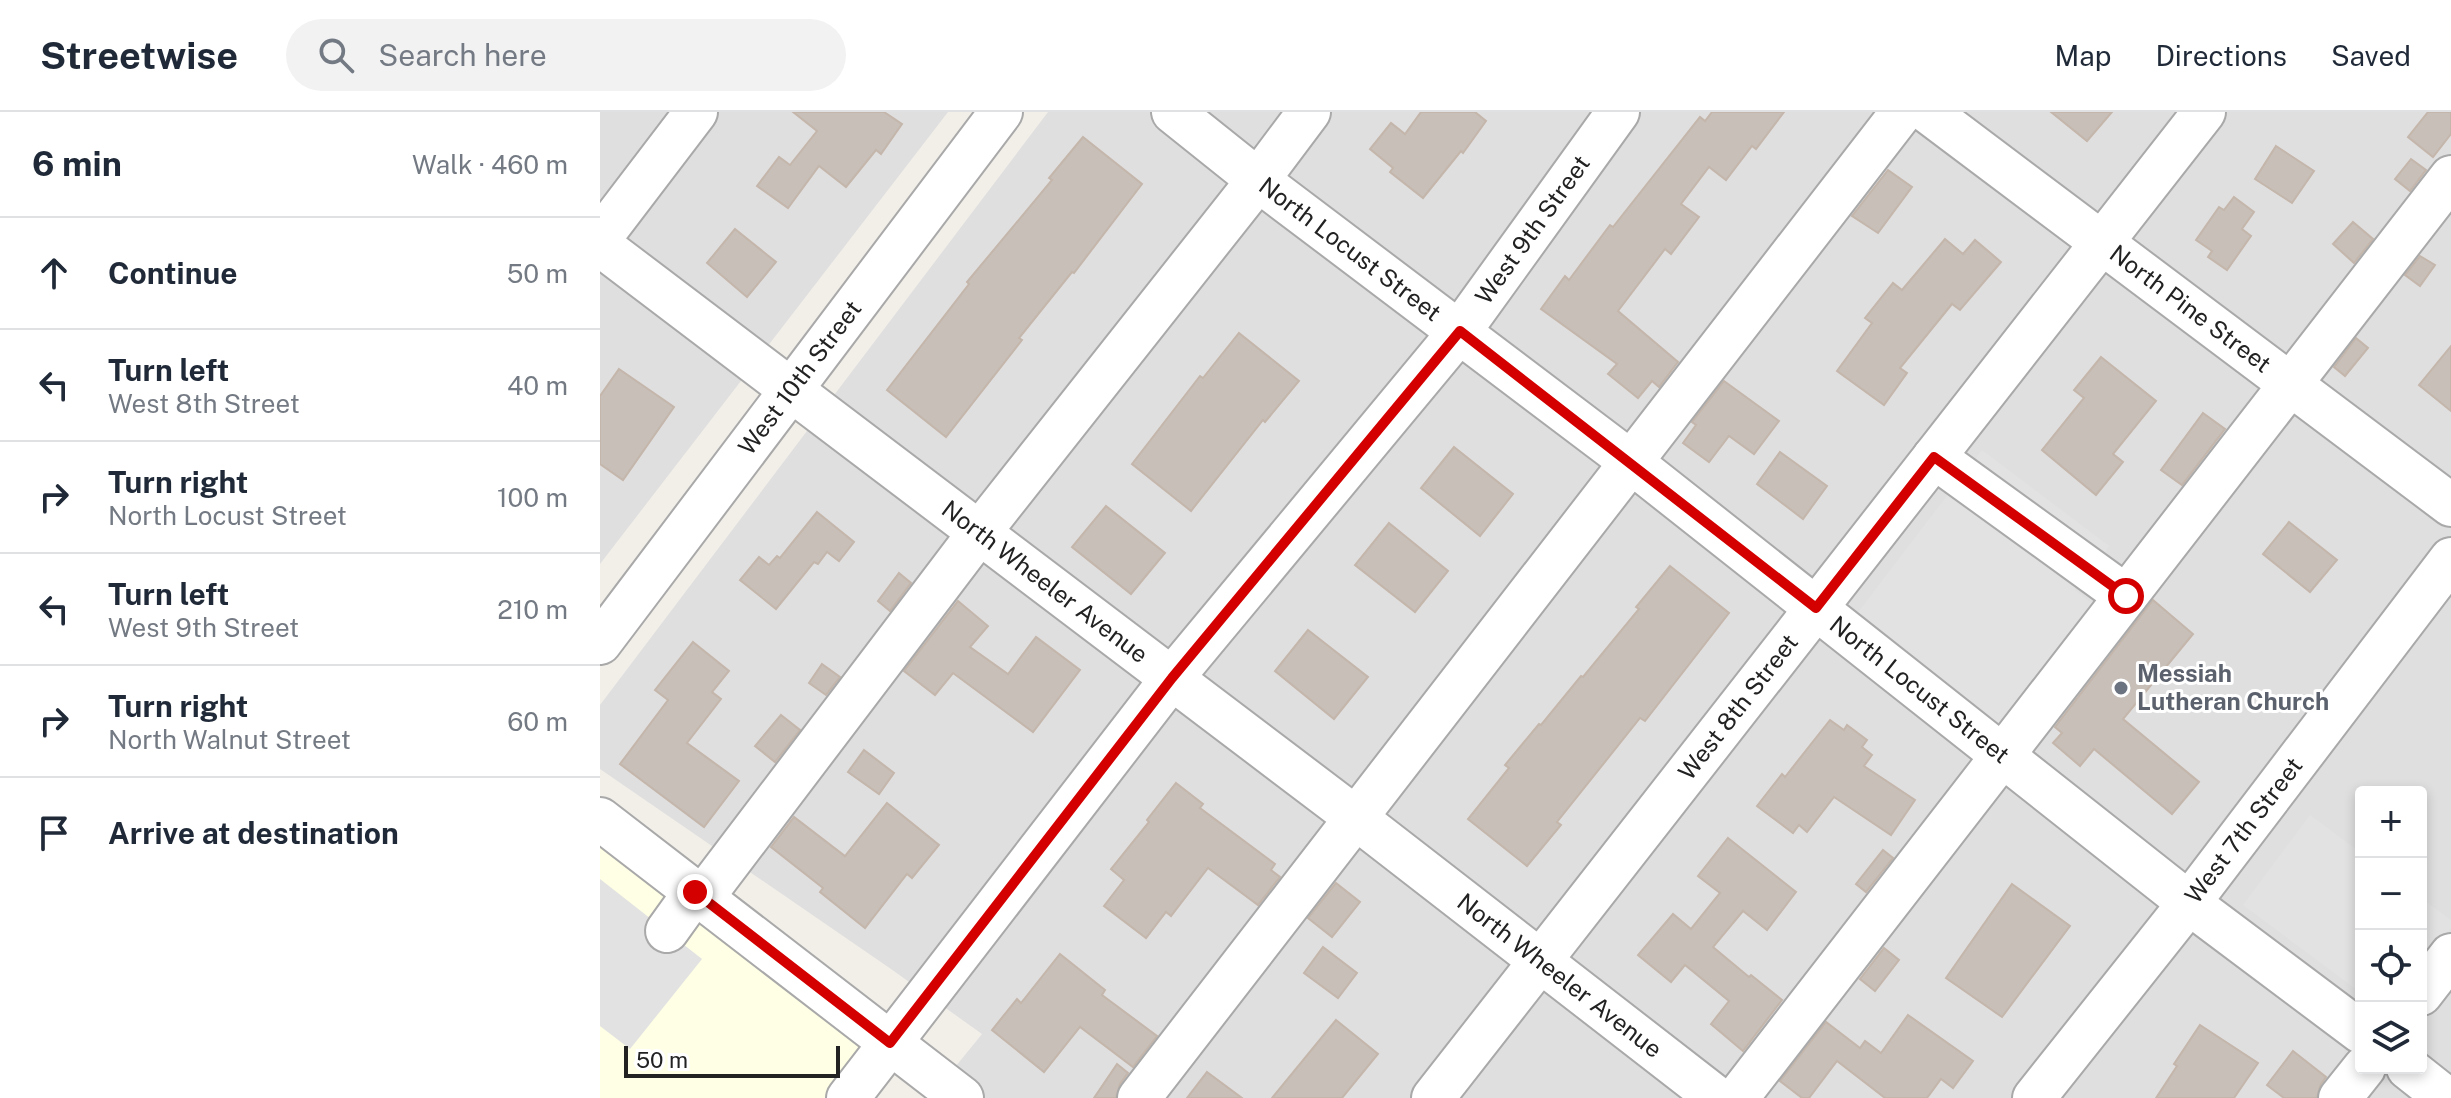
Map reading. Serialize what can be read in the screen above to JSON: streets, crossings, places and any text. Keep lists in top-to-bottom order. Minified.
{"streets":{"street":["West 9th Street","North Locust Street","North Pine Street","West 10th Street","North Wheeler Avenue","West 8th Street","West 7th Street"]},"crossings":[["West 9th Street","North Locust Street"],["West 9th Street","North Wheeler Avenue"],["North Locust Street","West 8th Street"],["North Locust Street","West 7th Street"],["North Pine Street","West 8th Street"],["West 10th Street","North Wheeler Avenue"],["North Wheeler Avenue","West 8th Street"]],"places":["Messiah Lutheran Church"],"scale_bar":"50 m","page":{"header":"Streetwise","search":"Search here","nav":["Map","Directions","Saved"],"heading":["6 min","Walk · 460 m"],"list":[["Continue","50 m"],["Turn left","West 8th Street","40 m"],["Turn right","North Locust Street","100 m"],["Turn left","West 9th Street","210 m"],["Turn right","North Walnut Street","60 m"],"Arrive at destination"],"map_buttons":["+","−"],"scale":"50 m"}}
